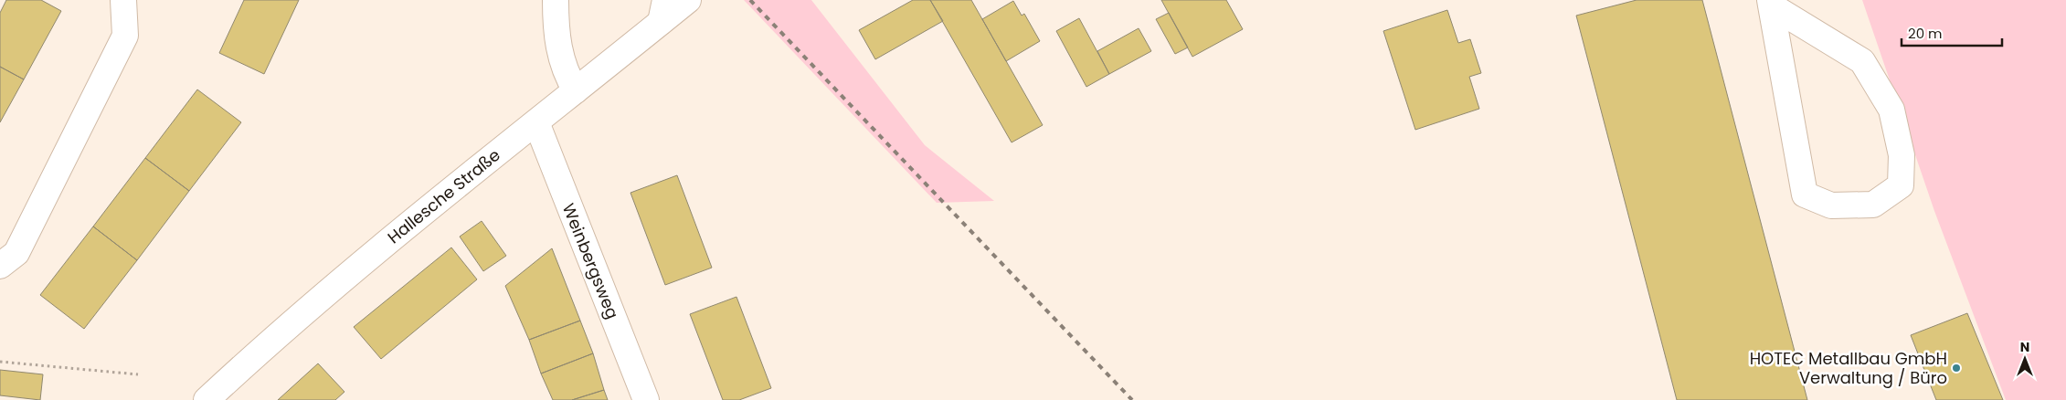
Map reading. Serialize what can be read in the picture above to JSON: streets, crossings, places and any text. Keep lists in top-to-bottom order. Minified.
{"streets":{"street":["Hallesche Straße","Weinbergsweg"]},"crossings":[["Hallesche Straße","Weinbergsweg"]],"places":["HOTEC Metallbau GmbH Verwaltung / Büro"],"scale_bar":"20 m","north":"top"}
